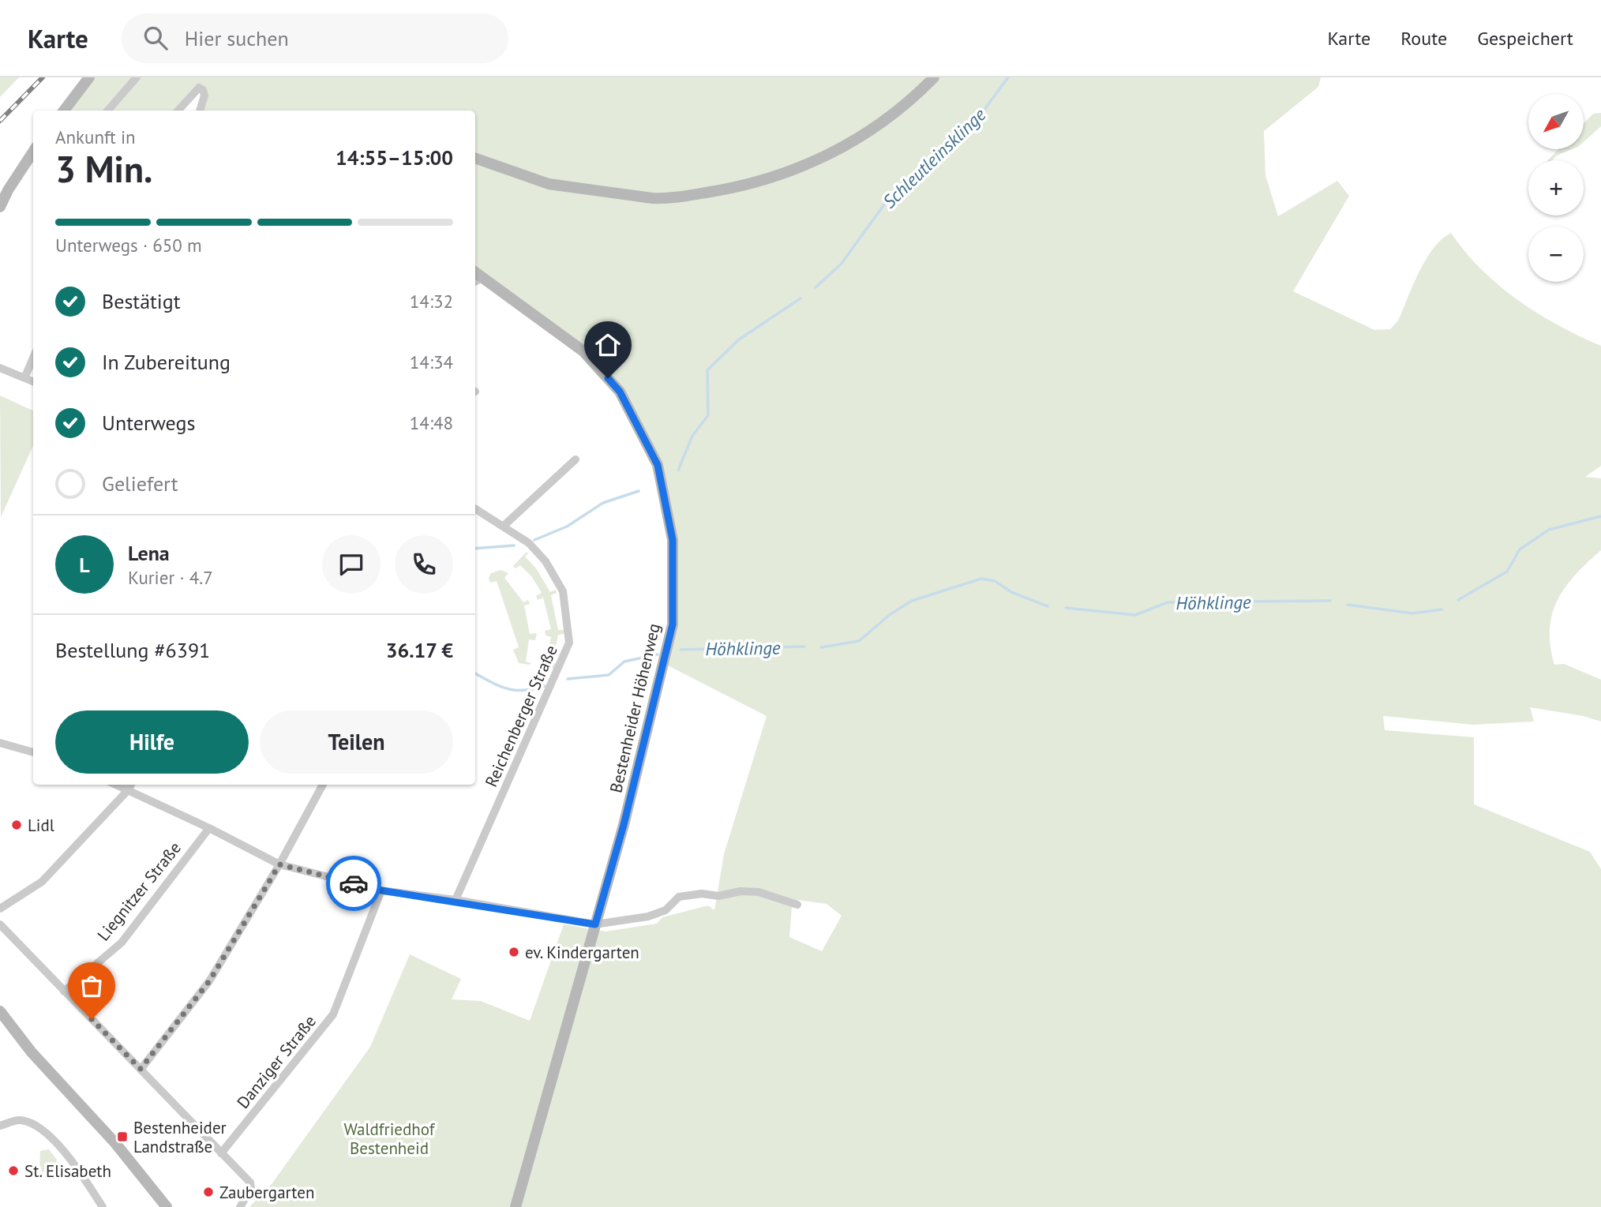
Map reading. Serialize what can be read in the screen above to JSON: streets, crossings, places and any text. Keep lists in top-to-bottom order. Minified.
{"streets":{"street":["Bestenheider Höhenweg","Reichenberger Straße","Liegnitzer Straße","Danziger Straße"]},"water":["Schleutleinsklinge","Höhklinge"],"parks":["Waldfriedhof Bestenheid"],"places":{"other":["Lidl","ev. Kindergarten","St. Elisabeth","Zaubergarten"],"transit":["Bestenheider Landstraße"]},"north":"bottom left","page":{"header":"Karte","search":"Hier suchen","nav":["Karte","Route","Gespeichert"],"map_buttons":["+","−"],"heading":["3 Min.","Ankunft in","14:55–15:00"],"panel":["Lena","Kurier · 4.7","Bestellung #6391","36.17 €"],"bar":"Unterwegs · 650 m","list":[["Bestätigt","14:32"],["In Zubereitung","14:34"],["Unterwegs","14:48"],"Geliefert"],"round":"L","buttons":["Hilfe","Teilen"]}}
